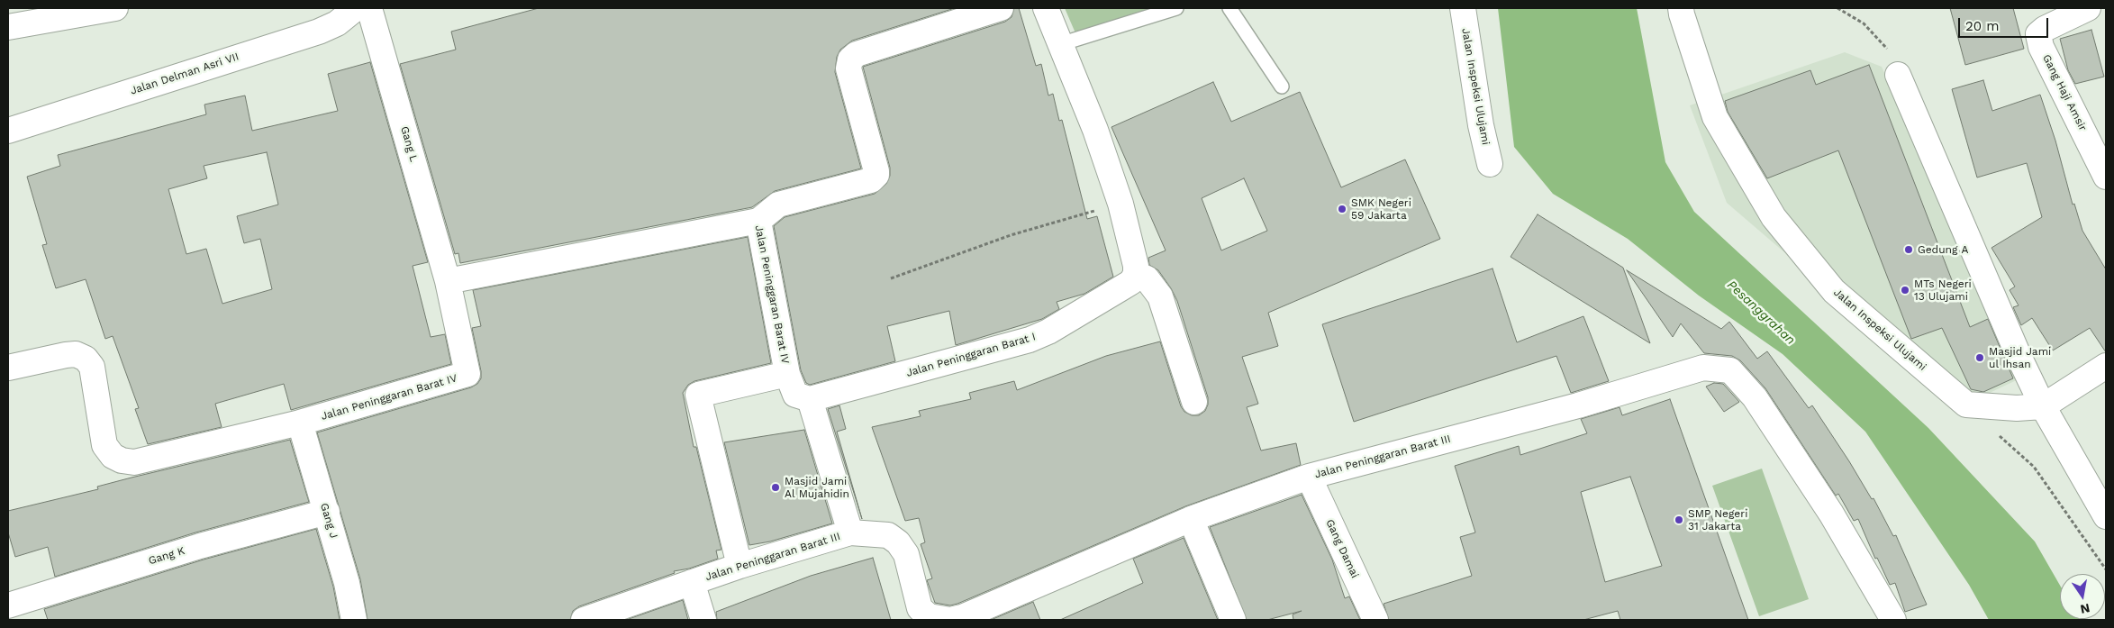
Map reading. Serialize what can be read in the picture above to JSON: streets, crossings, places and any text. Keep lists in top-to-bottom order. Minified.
{"streets":{"street":["Jalan Delman Asri VII","Jalan Inspeksi Ulujami","Gang Haji Amsir","Gang L","Jalan Peninggaran Barat IV","Jalan Peninggaran Barat I","Jalan Peninggaran Barat III","Gang J","Gang Damai","Gang K"]},"crossings":[["Gang L","Jalan Peninggaran Barat IV"],["Jalan Peninggaran Barat IV","Jalan Peninggaran Barat I"],["Jalan Peninggaran Barat IV","Gang J"],["Jalan Peninggaran Barat III","Gang Damai"],["Gang J","Gang K"]],"water":["Pesanggrahan"],"places":["SMK Negeri 59 Jakarta","Gedung A","MTs Negeri 13 Ulujami","Masjid Jami ul Ihsan","Masjid Jami Al Mujahidin","SMP Negeri 31 Jakarta"],"scale_bar":"20 m","north":"bottom"}
